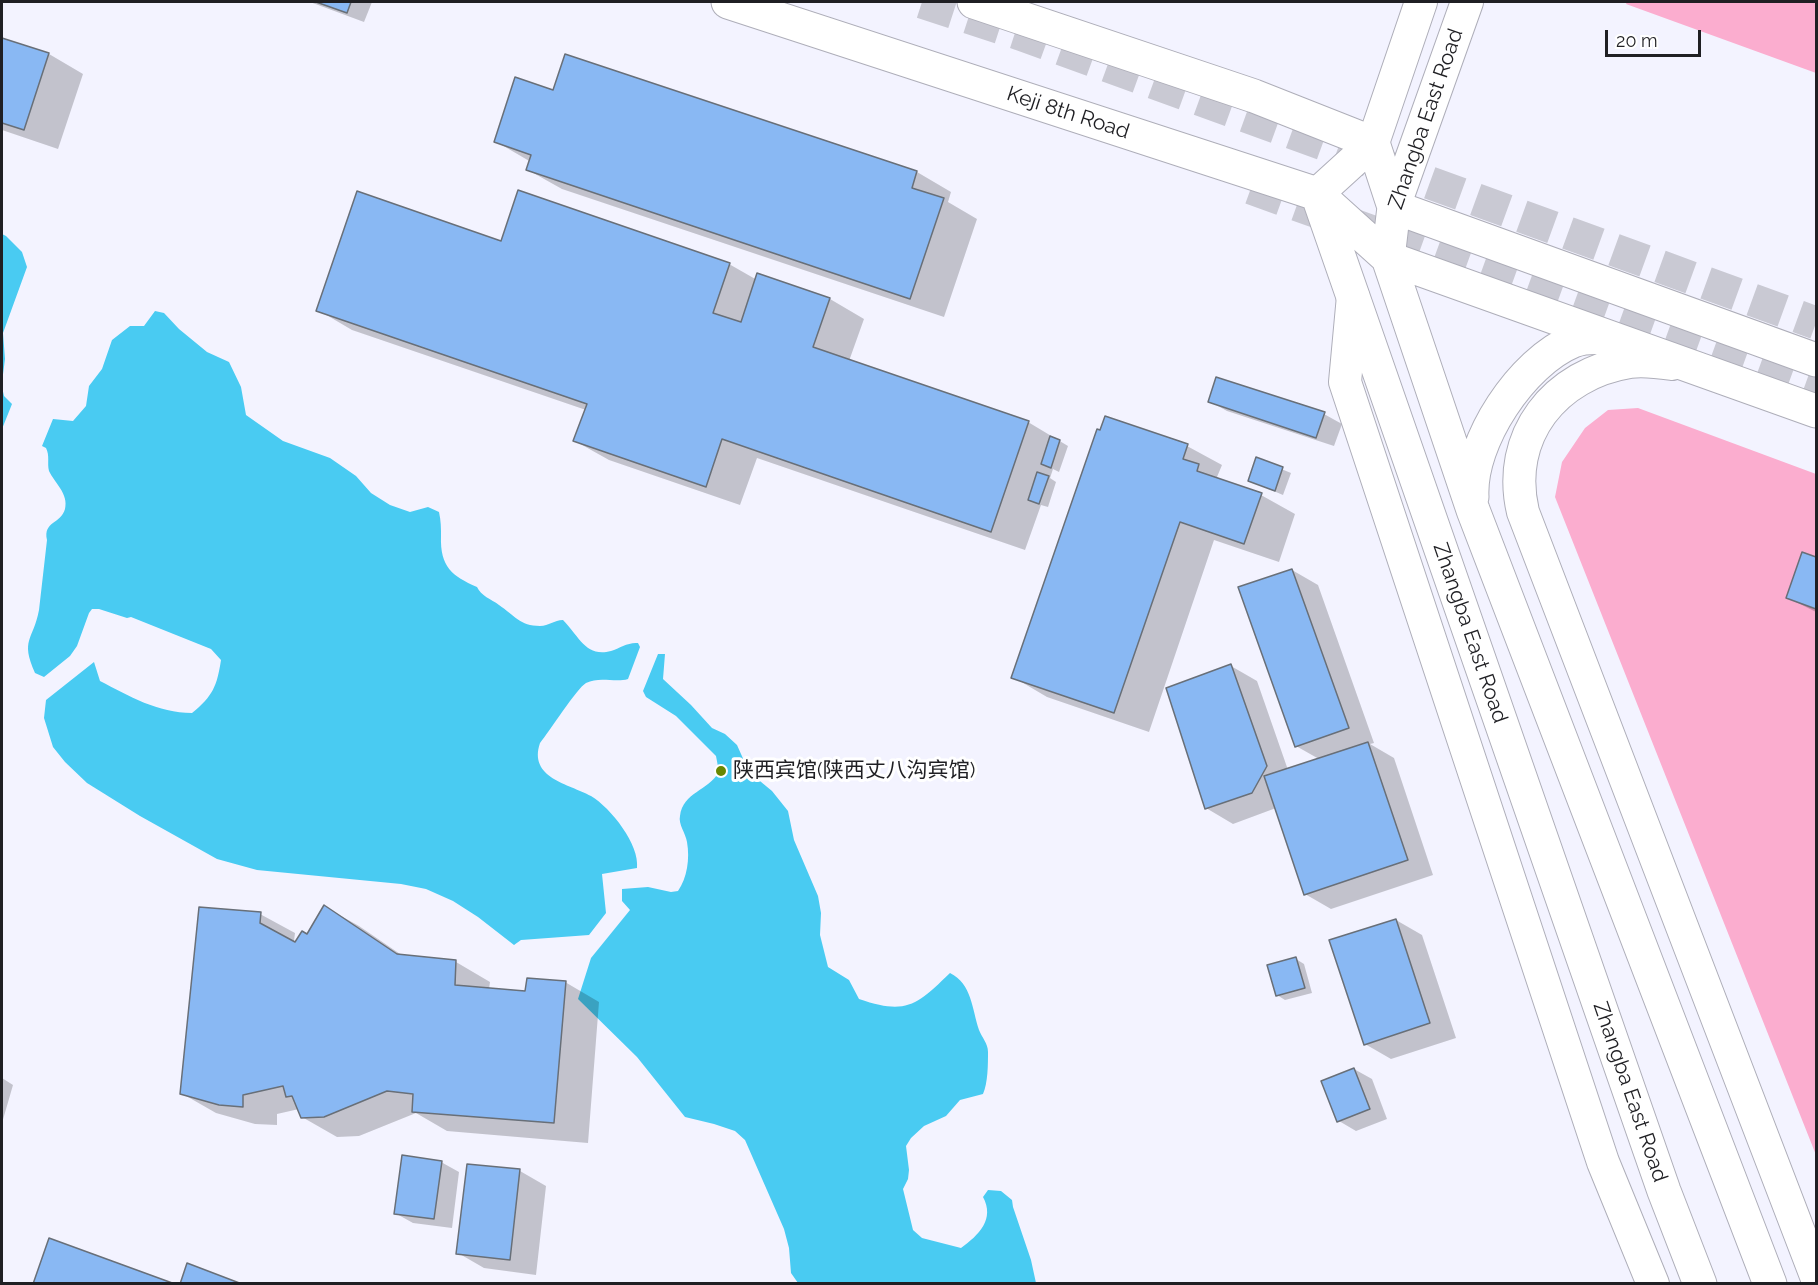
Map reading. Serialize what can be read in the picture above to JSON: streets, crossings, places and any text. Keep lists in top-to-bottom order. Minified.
{"streets":{"main road":["Keji 8th Road","Zhangba East Road"]},"crossings":[["Keji 8th Road","Zhangba East Road"]],"places":["陕西宾馆(陕西丈八沟宾馆)"],"scale_bar":"20 m"}
